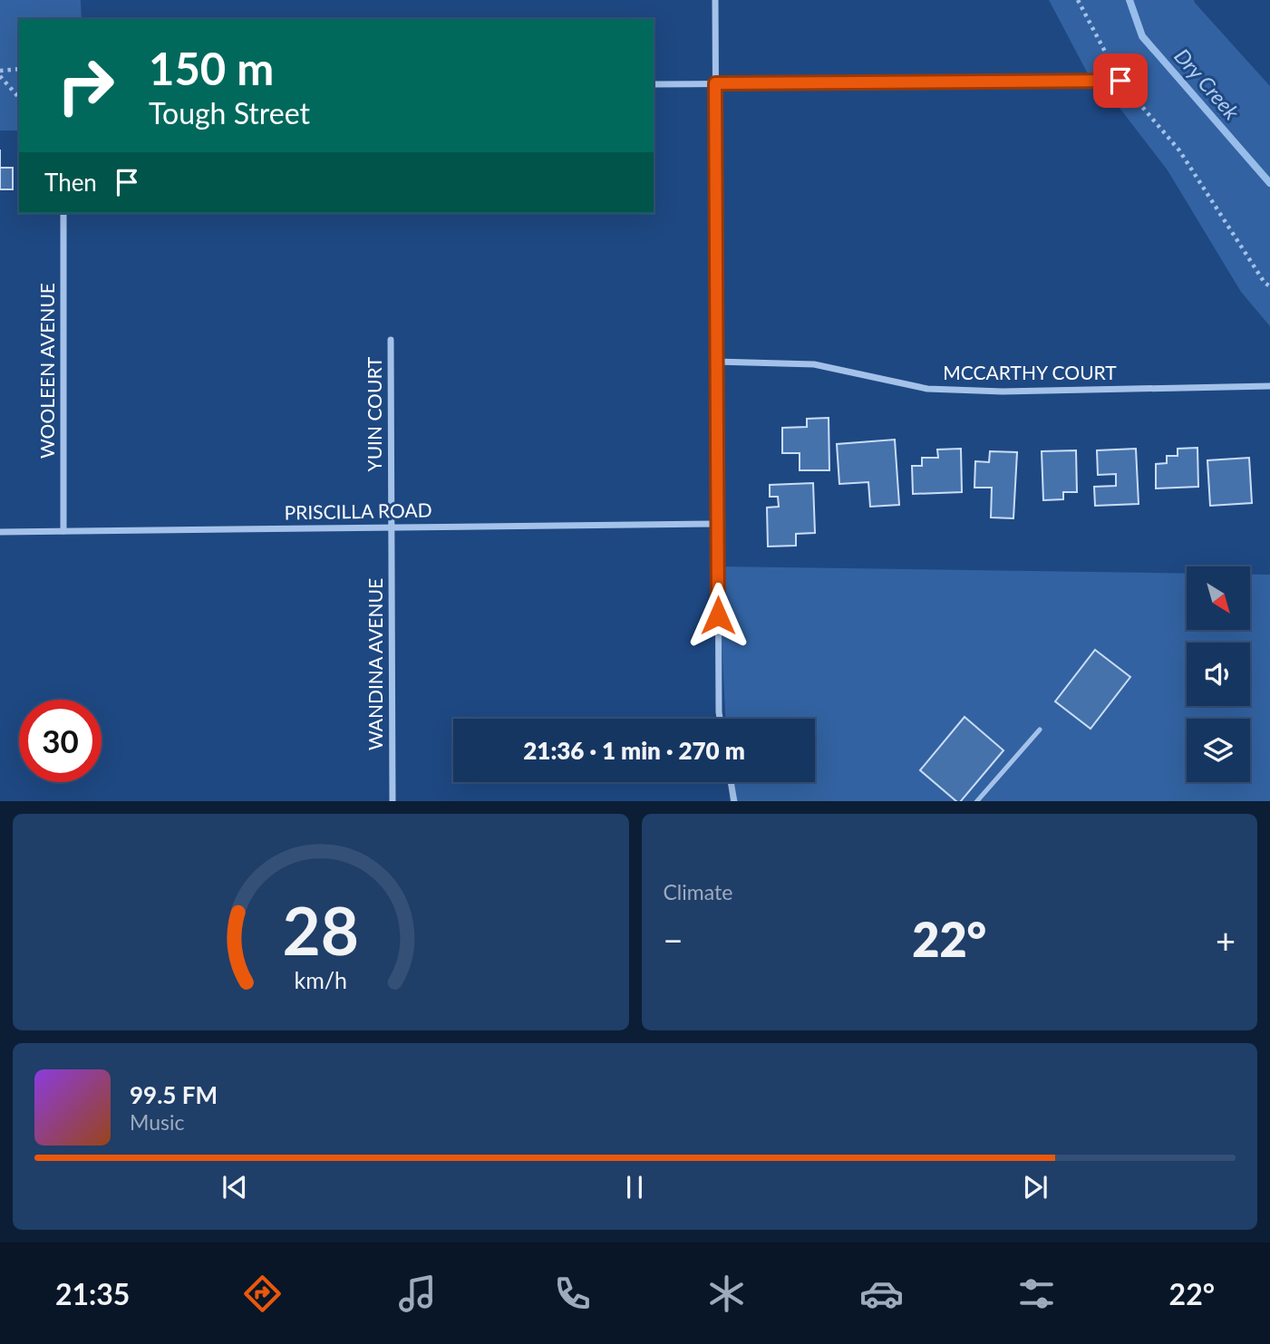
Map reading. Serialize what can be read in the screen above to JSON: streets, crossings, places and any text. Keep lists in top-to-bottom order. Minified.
{"streets":{"street":["WOOLEEN AVENUE","MCCARTHY COURT","YUIN COURT","PRISCILLA ROAD","WANDINA AVENUE"]},"crossings":[["WOOLEEN AVENUE","PRISCILLA ROAD"],["YUIN COURT","PRISCILLA ROAD"],["YUIN COURT","WANDINA AVENUE"],["PRISCILLA ROAD","WANDINA AVENUE"]],"water":["Dry Creek"],"north":"bottom right","page":{"turn":["150 m","Tough Street"],"then":"Then","limit":"30","trip":"21:36 · 1 min · 270 m","tile":"Climate","heat":["−","22°","+"],"song":["99.5 FM","Music"],"tabs":["21:35","22°"],"gauge":["28","km/h"]}}
